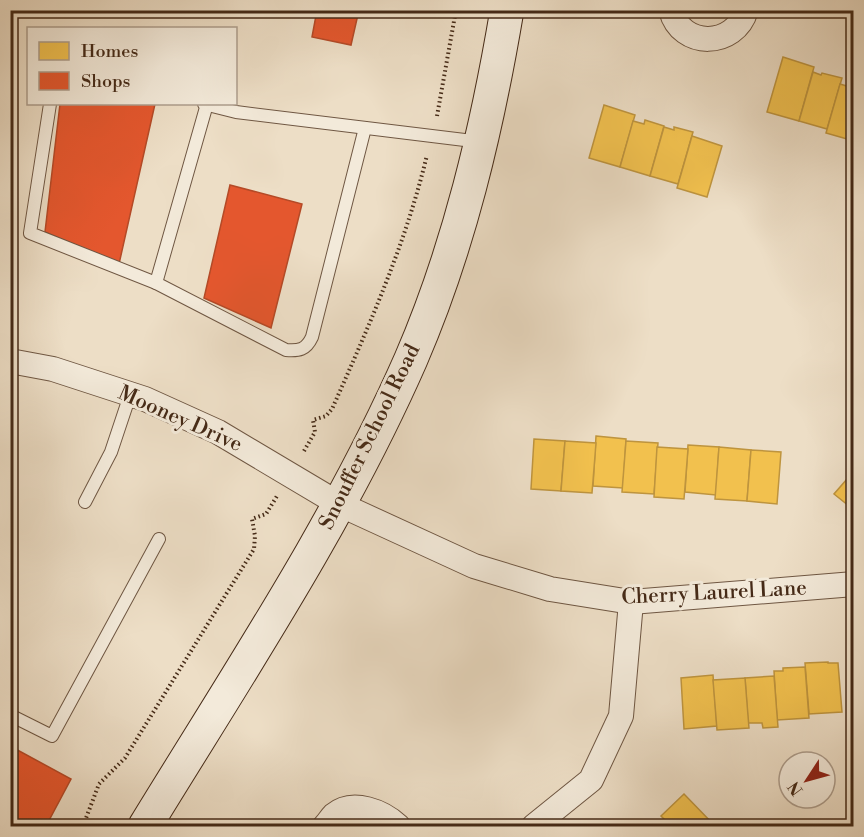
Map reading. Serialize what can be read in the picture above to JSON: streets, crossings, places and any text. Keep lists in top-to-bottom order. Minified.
{"streets":{"main road":["Snouffer School Road"],"street":["Mooney Drive","Cherry Laurel Lane"]},"crossings":[["Mooney Drive","Snouffer School Road"],["Mooney Drive","Cherry Laurel Lane"],["Snouffer School Road","Cherry Laurel Lane"]],"legend":["Homes","Shops"],"north":"bottom left"}
